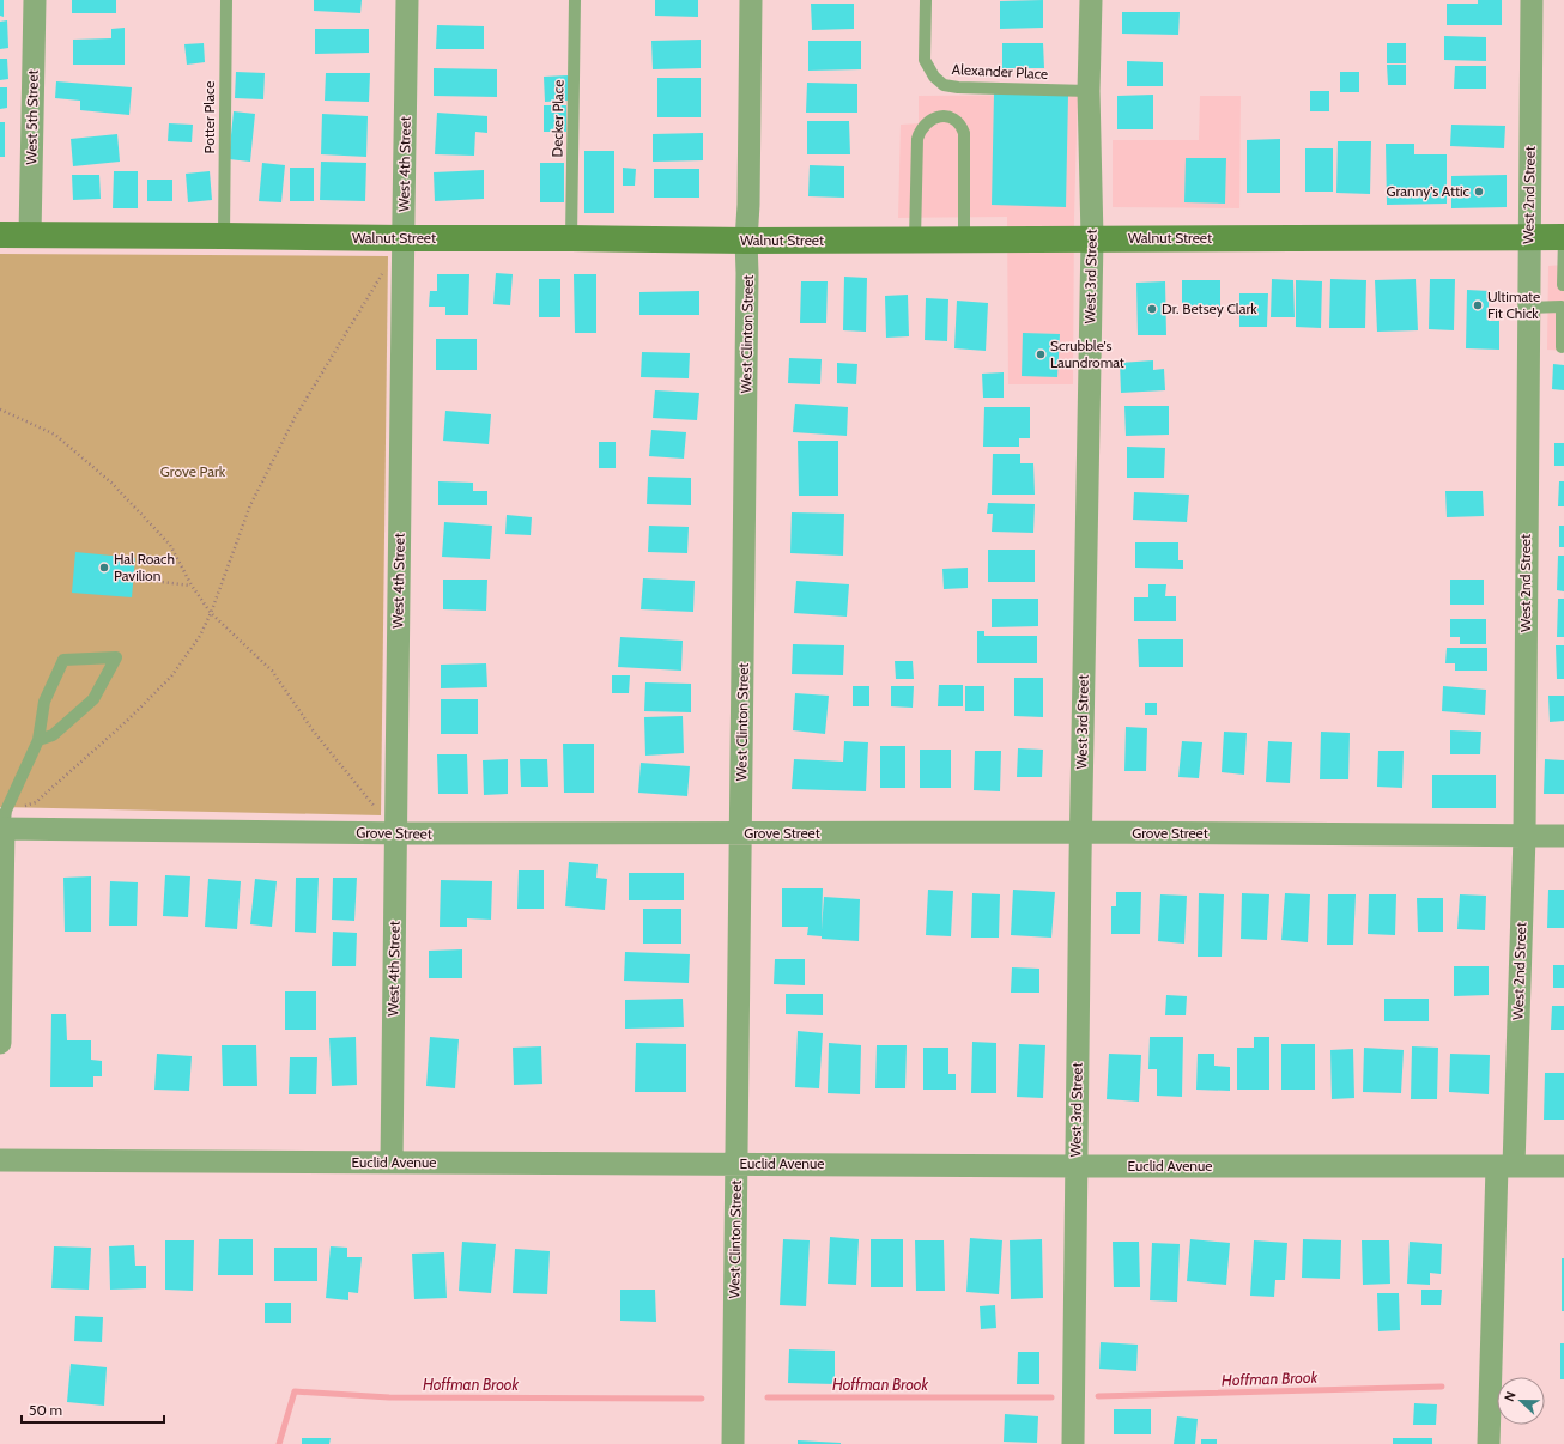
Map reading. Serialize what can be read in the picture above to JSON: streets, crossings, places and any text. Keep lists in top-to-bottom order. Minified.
{"streets":{"street":["West 5th Street","West 4th Street","West 2nd Street","Walnut Street","West 3rd Street","West Clinton Street","Grove Street","Euclid Avenue"],"lane":["Alexander Place","Potter Place","Decker Place"]},"crossings":[["Alexander Place","West 3rd Street"],["West 5th Street","Walnut Street"],["Potter Place","Walnut Street"],["Decker Place","Walnut Street"],["West 4th Street","Walnut Street"],["West 4th Street","Grove Street"],["West 4th Street","Euclid Avenue"],["West 2nd Street","Walnut Street"],["West 2nd Street","Grove Street"],["West 2nd Street","Euclid Avenue"],["Walnut Street","West 3rd Street"],["Walnut Street","West Clinton Street"],["West 3rd Street","Grove Street"],["West 3rd Street","Euclid Avenue"],["West Clinton Street","Grove Street"],["West Clinton Street","Euclid Avenue"]],"water":["Hoffman Brook"],"parks":["Grove Park"],"places":["Granny's Attic","Ultimate Fit Chick","Dr. Betsey Clark","Scrubble's Laundromat","Hal Roach Pavilion"],"scale_bar":"50 m","north":"left"}
